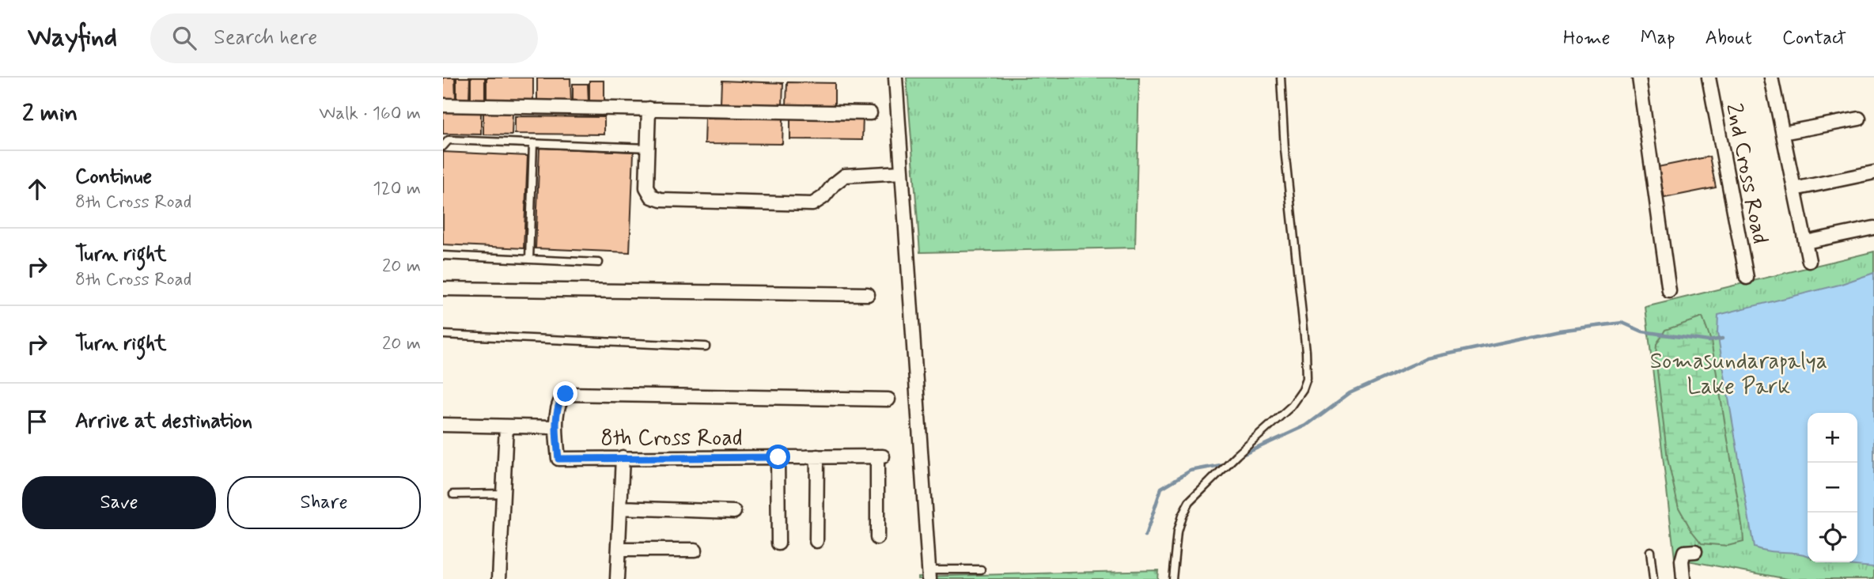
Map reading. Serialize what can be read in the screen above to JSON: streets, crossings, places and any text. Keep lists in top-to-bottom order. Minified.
{"streets":{"street":["2nd Cross Road","8th Cross Road"]},"parks":["Somasundarapalya Lake Park"],"page":{"header":"Wayfind","search":"Search here","nav":["Home","Map","About","Contact"],"heading":["2 min","Walk · 160 m"],"list":[["Continue","8th Cross Road","120 m"],["Turn right","8th Cross Road","20 m"],["Turn right","20 m"],"Arrive at destination"],"map_buttons":["+","−"],"buttons":["Save","Share"]}}
